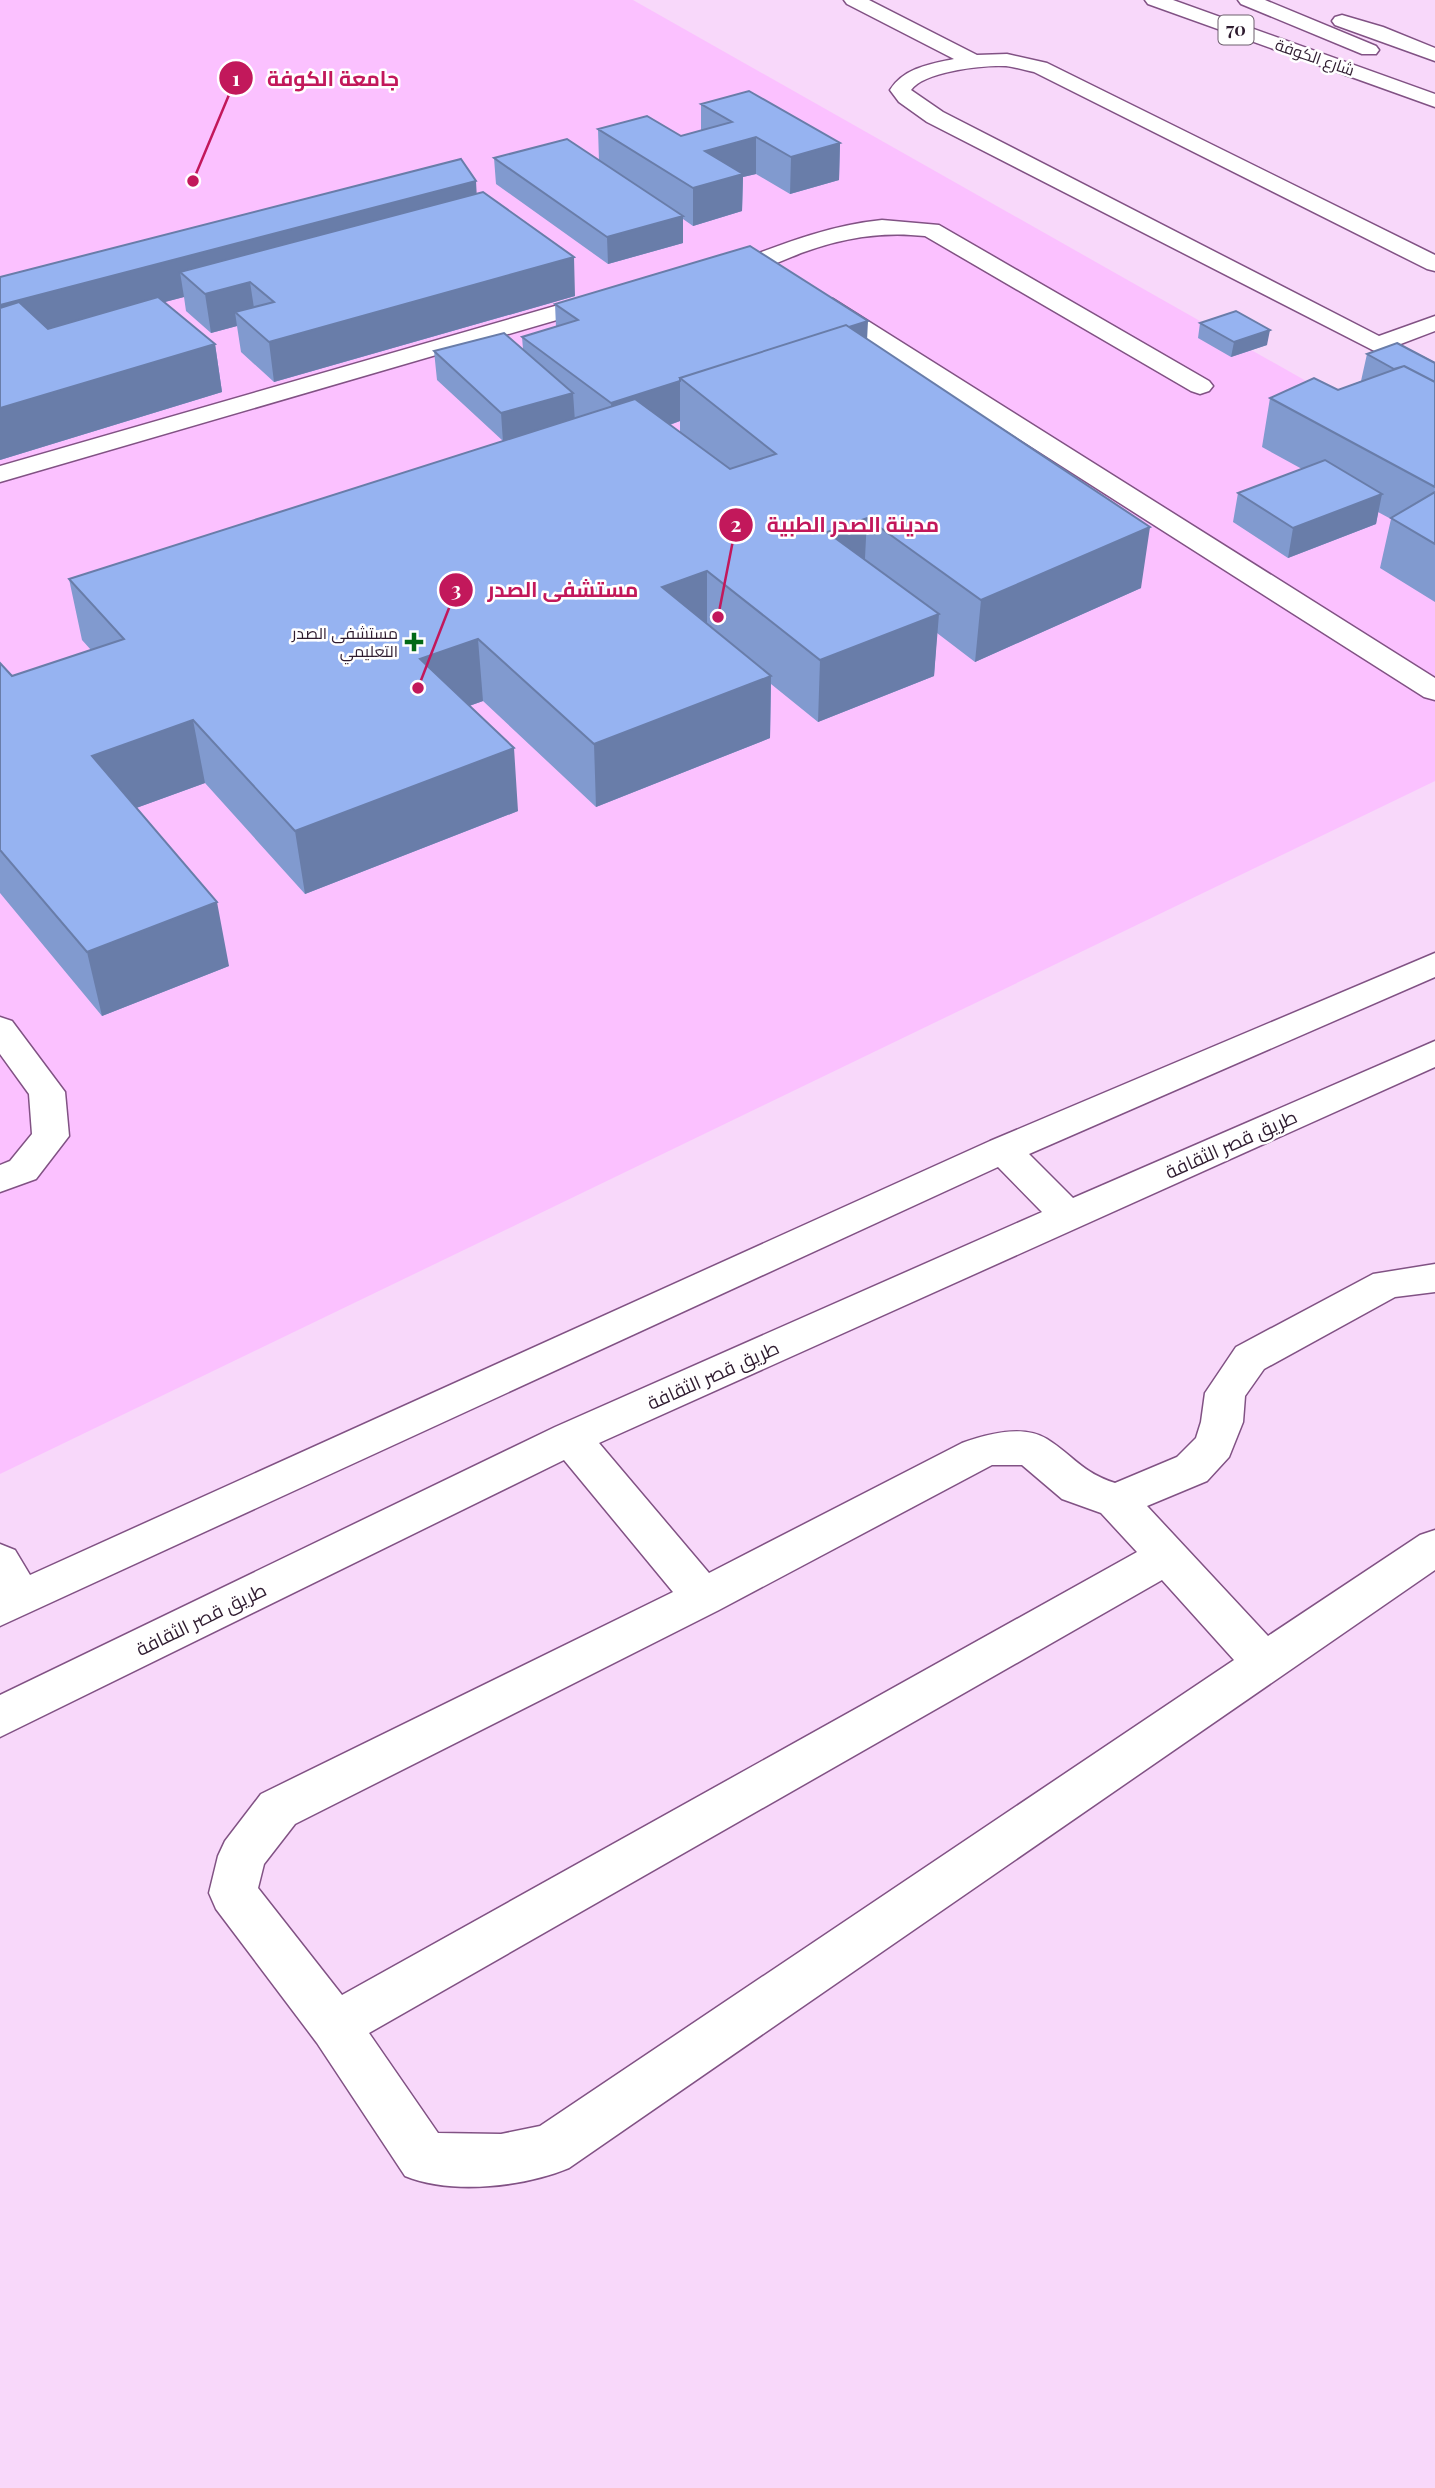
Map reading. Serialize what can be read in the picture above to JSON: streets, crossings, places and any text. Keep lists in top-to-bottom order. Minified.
{"streets":{"main road":["70","شارع الكوفة","طريق قصر الثقافة"]},"places":{"other":["جامعة الكوفة","مدينة الصدر الطبية","مستشفى الصدر"],"health":["مستشفى الصدر التعليمي"]}}
